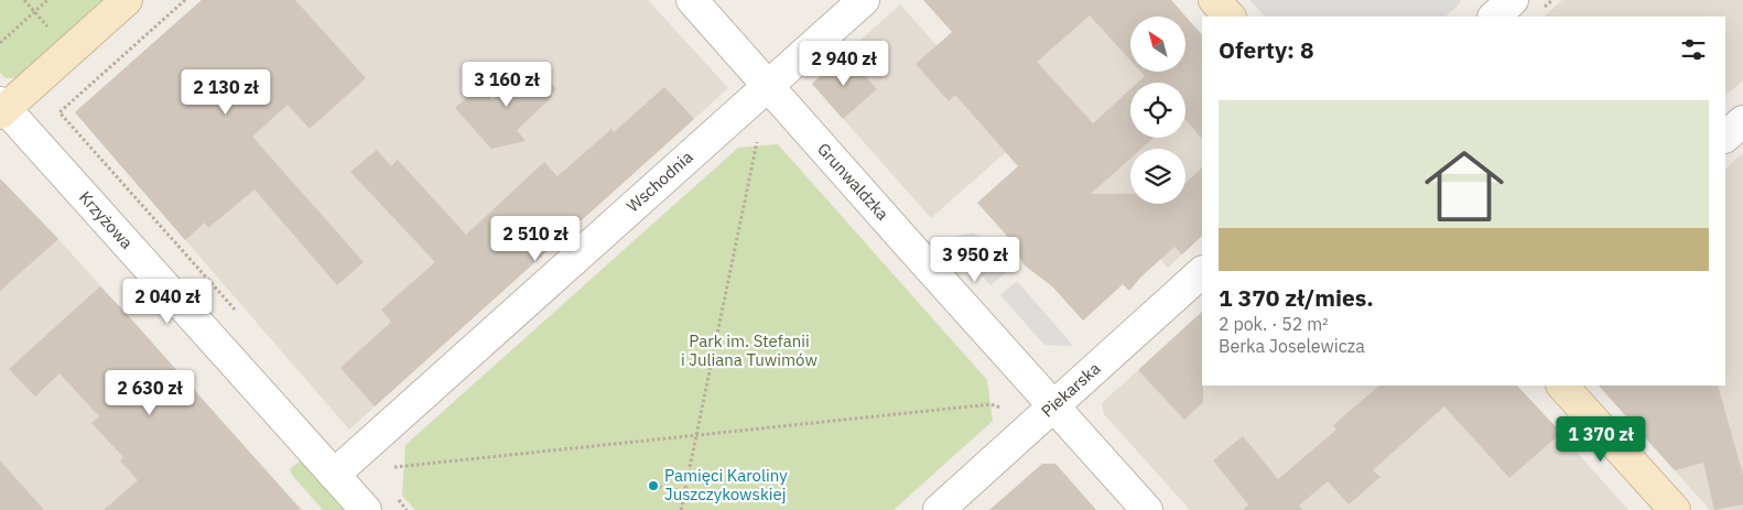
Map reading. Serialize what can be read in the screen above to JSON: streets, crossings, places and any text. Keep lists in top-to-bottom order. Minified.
{"streets":{"street":["Wschodnia","Grunwaldzka","Krzyżowa","Piekarska"]},"crossings":[["Wschodnia","Grunwaldzka"],["Wschodnia","Krzyżowa"],["Grunwaldzka","Piekarska"]],"parks":["Park im. Stefanii i Juliana Tuwimów"],"places":["Pamięci Karoliny Juszczykowskiej"],"north":"top left","page":{"heading":"Oferty: 8","price":["2 940 zł","3 160 zł","2 130 zł","2 510 zł","3 950 zł","2 040 zł","2 630 zł","1 370 zł"],"list":[{"name":"1 370 zł/mies.","note":"2 pok. · 52 m² · Berka Joselewicza"}]}}
